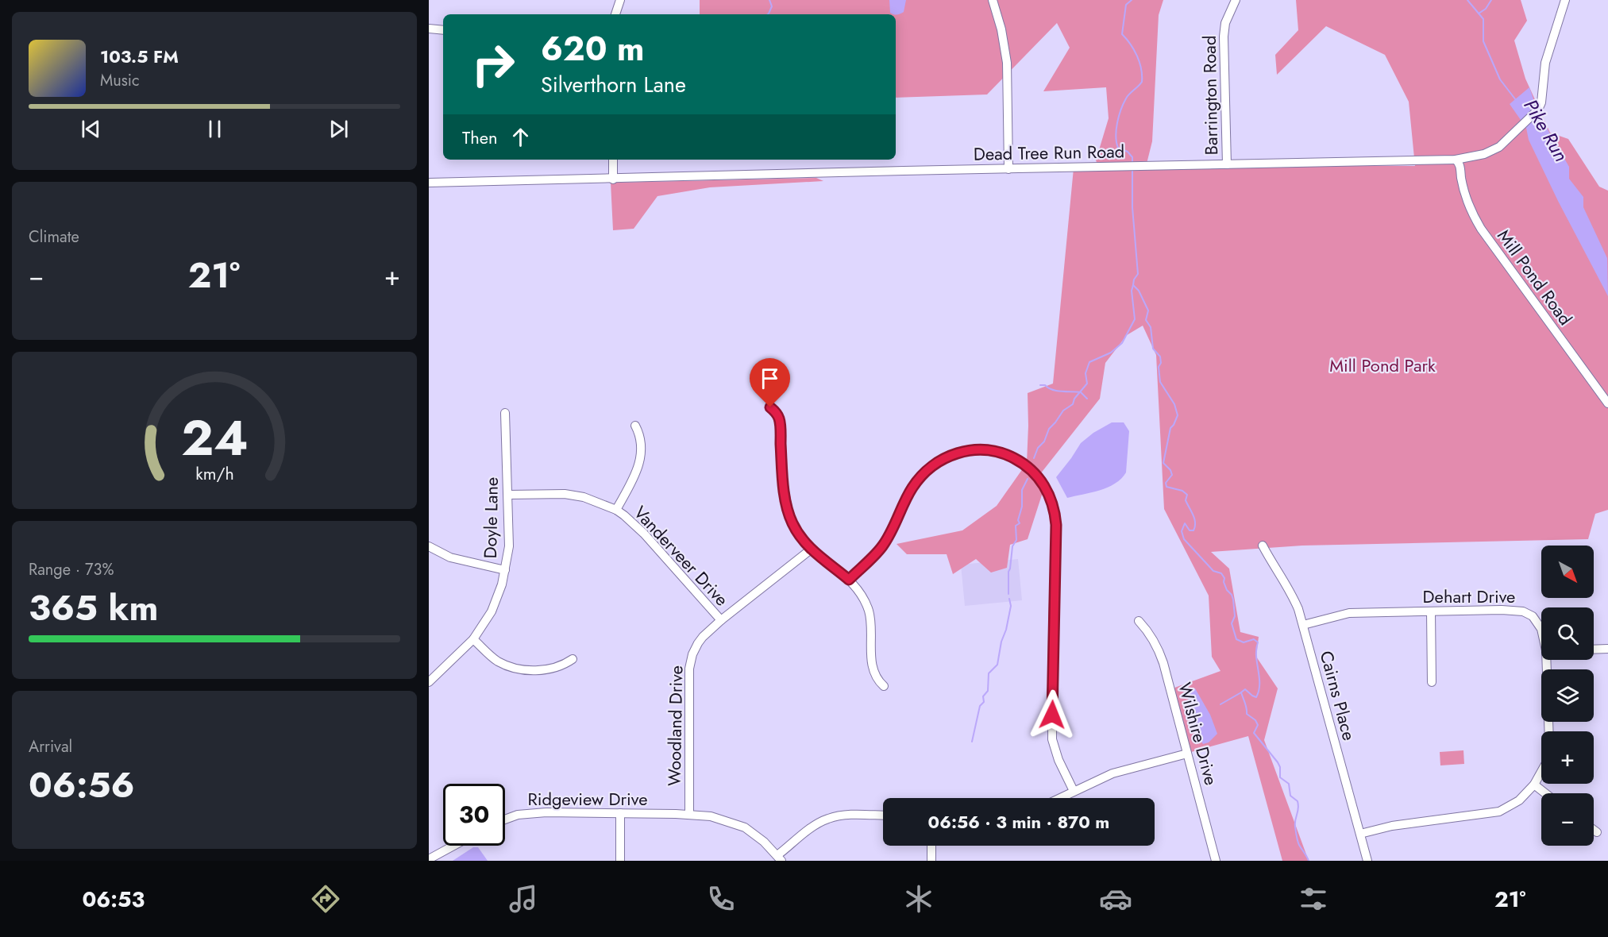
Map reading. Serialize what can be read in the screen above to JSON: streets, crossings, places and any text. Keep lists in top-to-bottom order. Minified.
{"streets":{"street":["Barrington Road","Dead Tree Run Road","Mill Pond Road","Doyle Lane","Vanderveer Drive","Dehart Drive","Cairns Place","Woodland Drive","Wilshire Drive","Ridgeview Drive"]},"crossings":[["Barrington Road","Dead Tree Run Road"],["Dead Tree Run Road","Mill Pond Road"],["Doyle Lane","Vanderveer Drive"],["Vanderveer Drive","Woodland Drive"],["Dehart Drive","Cairns Place"],["Woodland Drive","Ridgeview Drive"]],"water":["Pike Run"],"parks":["Mill Pond Park"],"north":"bottom right","page":{"turn":["620 m","Silverthorn Lane"],"song":["103.5 FM","Music"],"then":"Then","tile":["Climate",["Range · 73%","365 km"],["Arrival","06:56"]],"heat":["−","21°","+"],"map_buttons":["+","−"],"limit":"30","trip":"06:56 · 3 min · 870 m","tabs":["06:53","21°"],"gauge":["24","km/h"]}}
